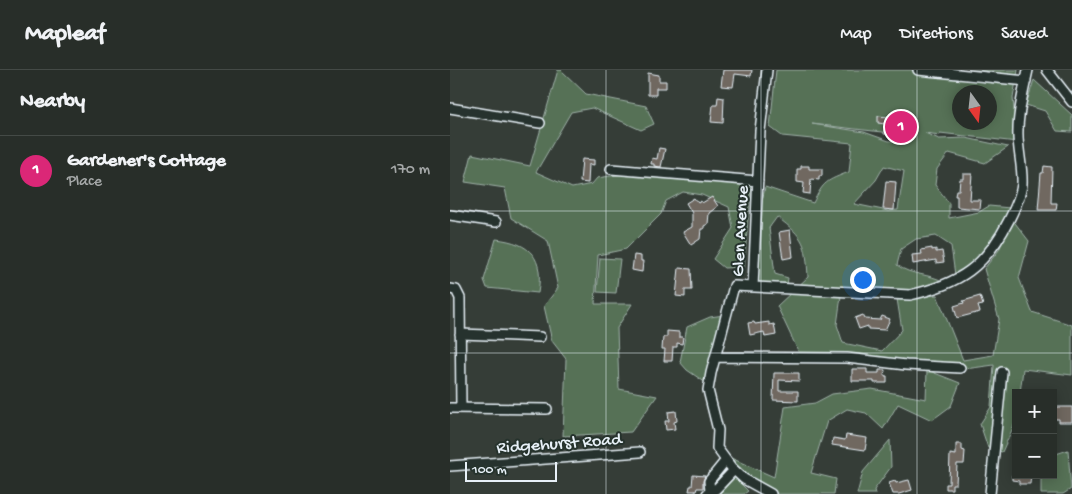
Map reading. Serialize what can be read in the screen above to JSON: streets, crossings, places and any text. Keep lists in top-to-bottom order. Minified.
{"streets":{"street":["Glen Avenue","Ridgehurst Road"]},"scale_bar":"100 m","north":"bottom","page":{"header":"Mapleaf","nav":["Map","Directions","Saved"],"heading":"Nearby","pins":"1","list":[{"mark":"1","name":"Gardener's Cottage","note":"Place","value":"170 m"}],"map_buttons":["+","−"],"scale":"100 m"}}
